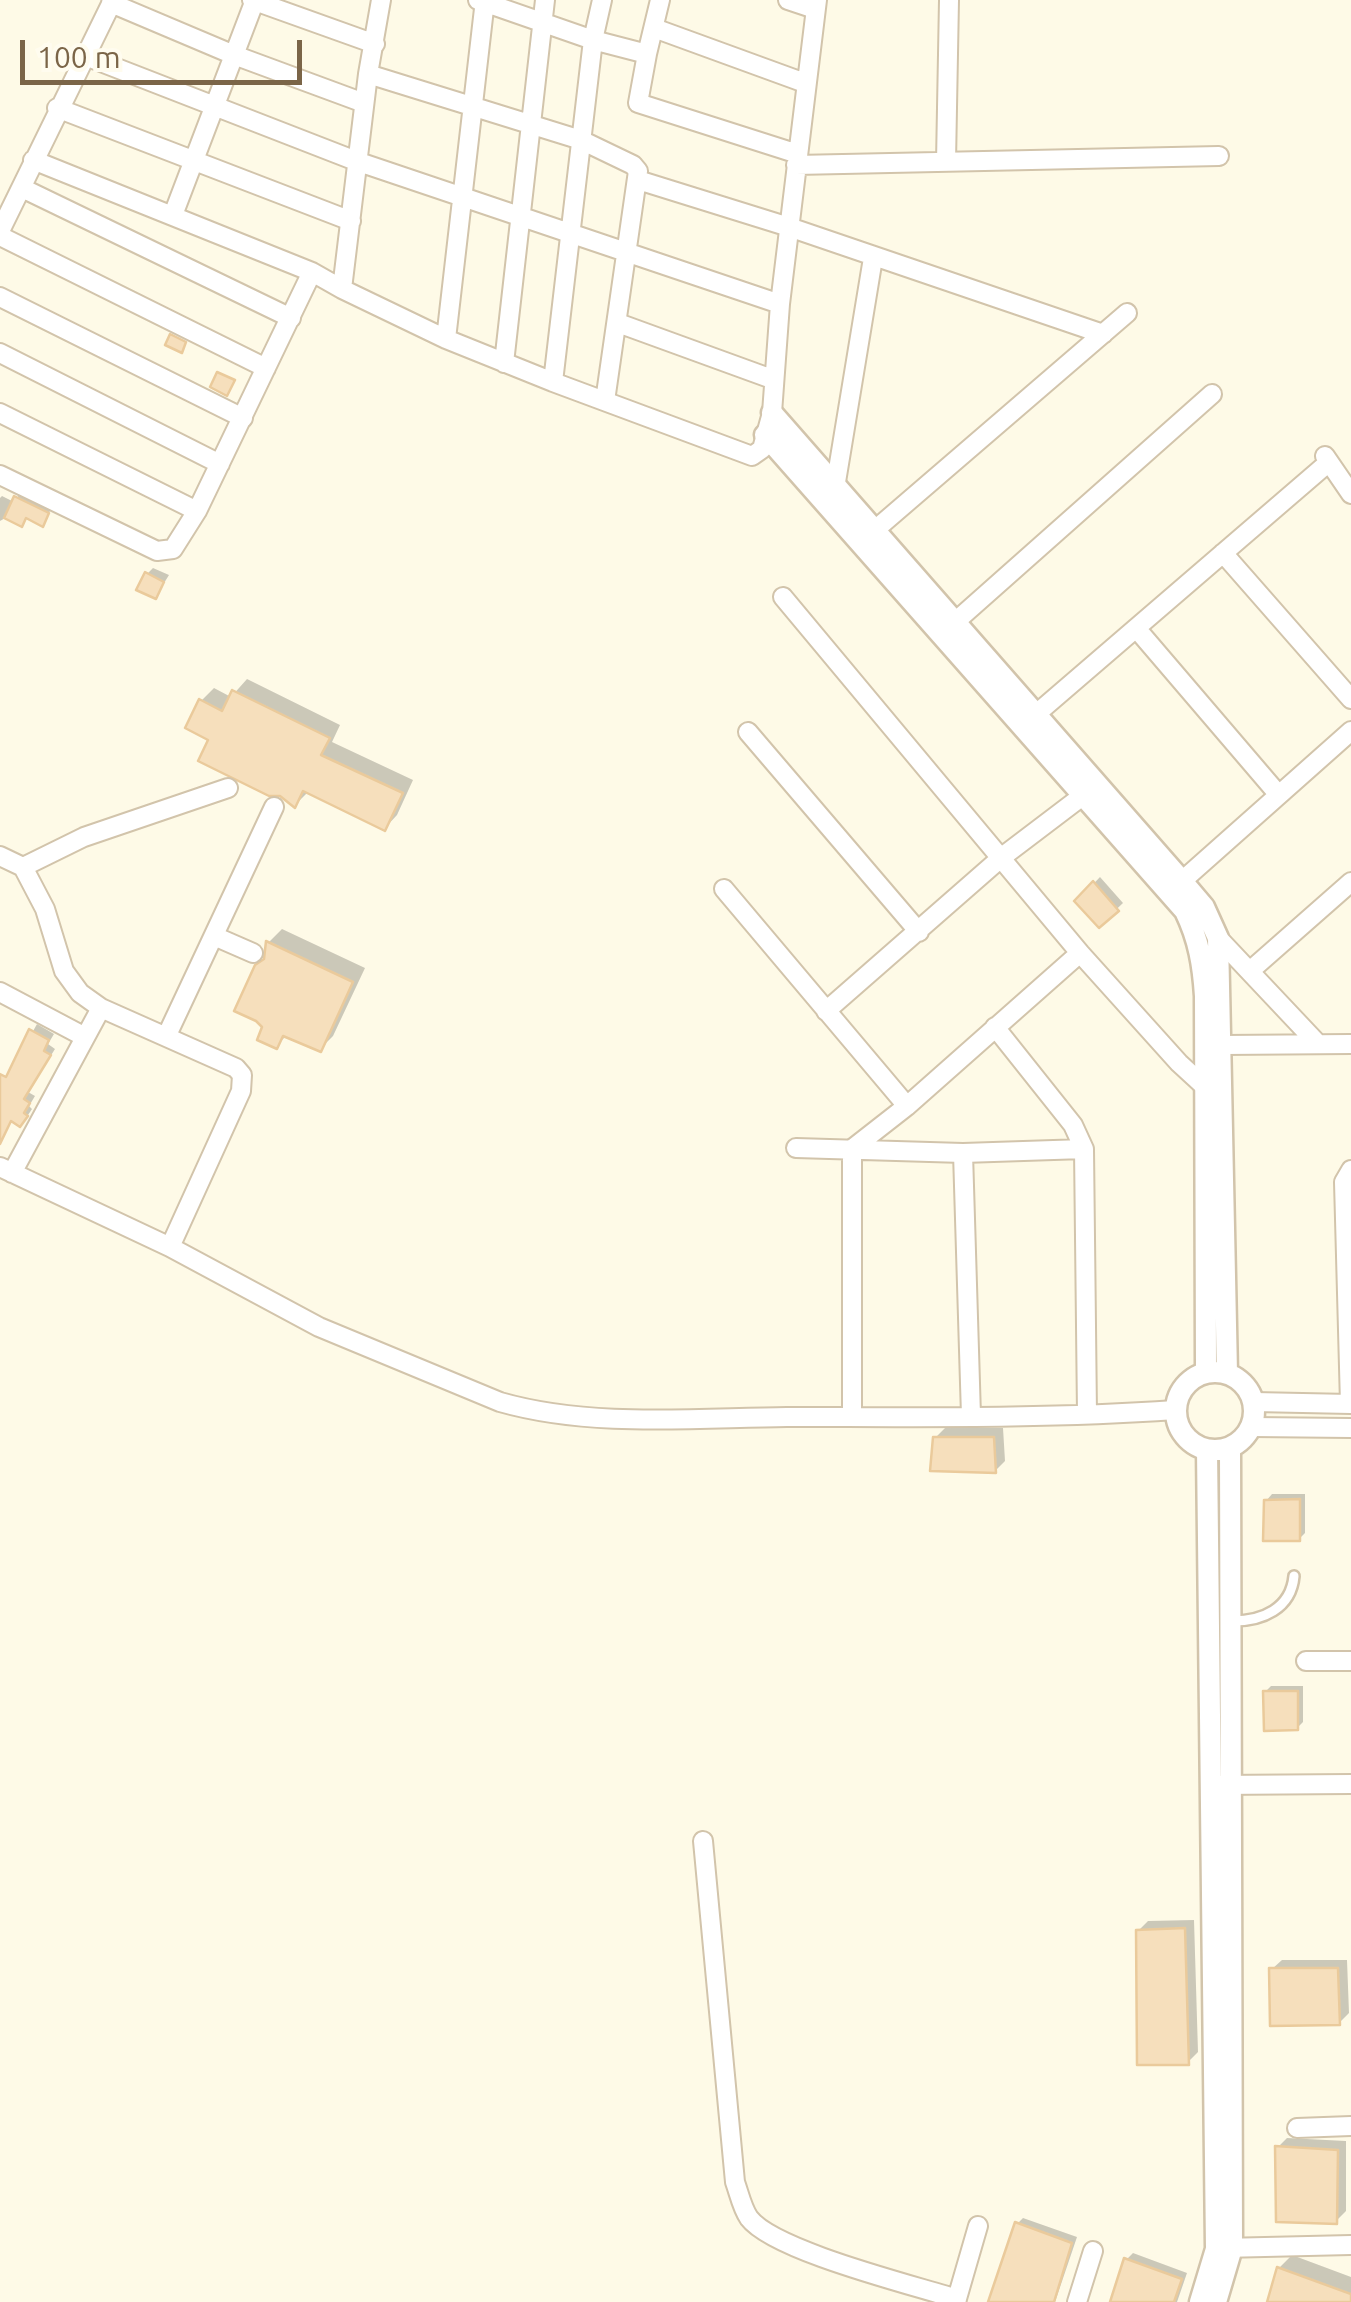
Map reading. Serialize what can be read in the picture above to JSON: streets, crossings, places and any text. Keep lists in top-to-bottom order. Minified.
{"scale_bar":"100 m"}
